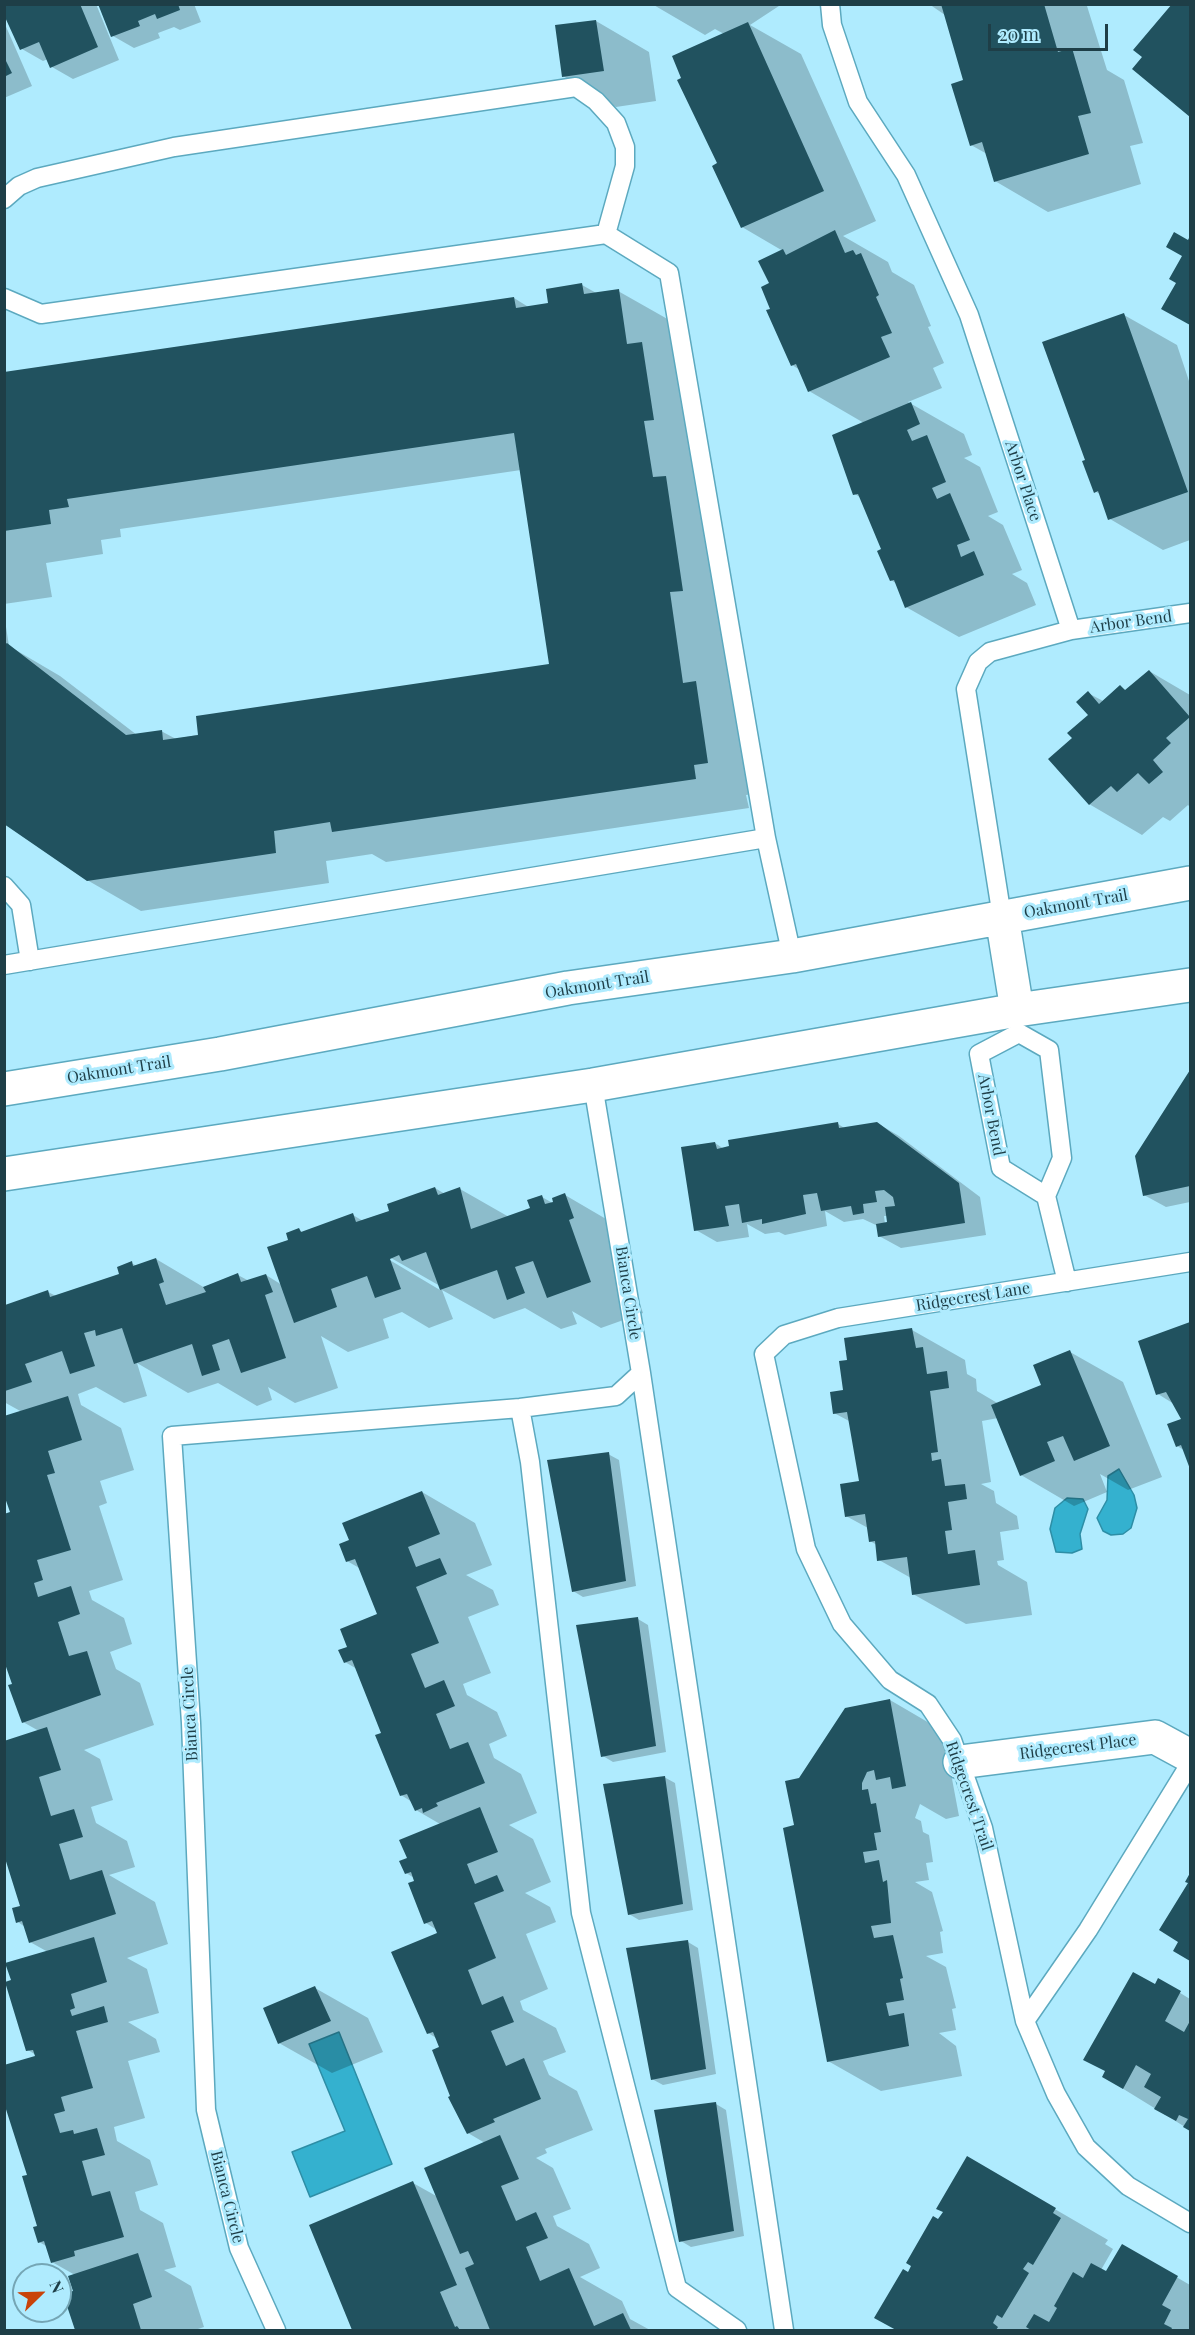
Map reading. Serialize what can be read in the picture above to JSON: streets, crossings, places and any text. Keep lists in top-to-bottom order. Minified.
{"streets":{"street":["Oakmont Trail","Ridgecrest Place"],"lane":["Arbor Place","Arbor Bend","Bianca Circle","Ridgecrest Lane","Ridgecrest Trail"]},"crossings":[["Arbor Place","Arbor Bend"],["Ridgecrest Lane","Ridgecrest Trail"],["Ridgecrest Place","Ridgecrest Trail"]],"scale_bar":"20 m","north":"top right"}
